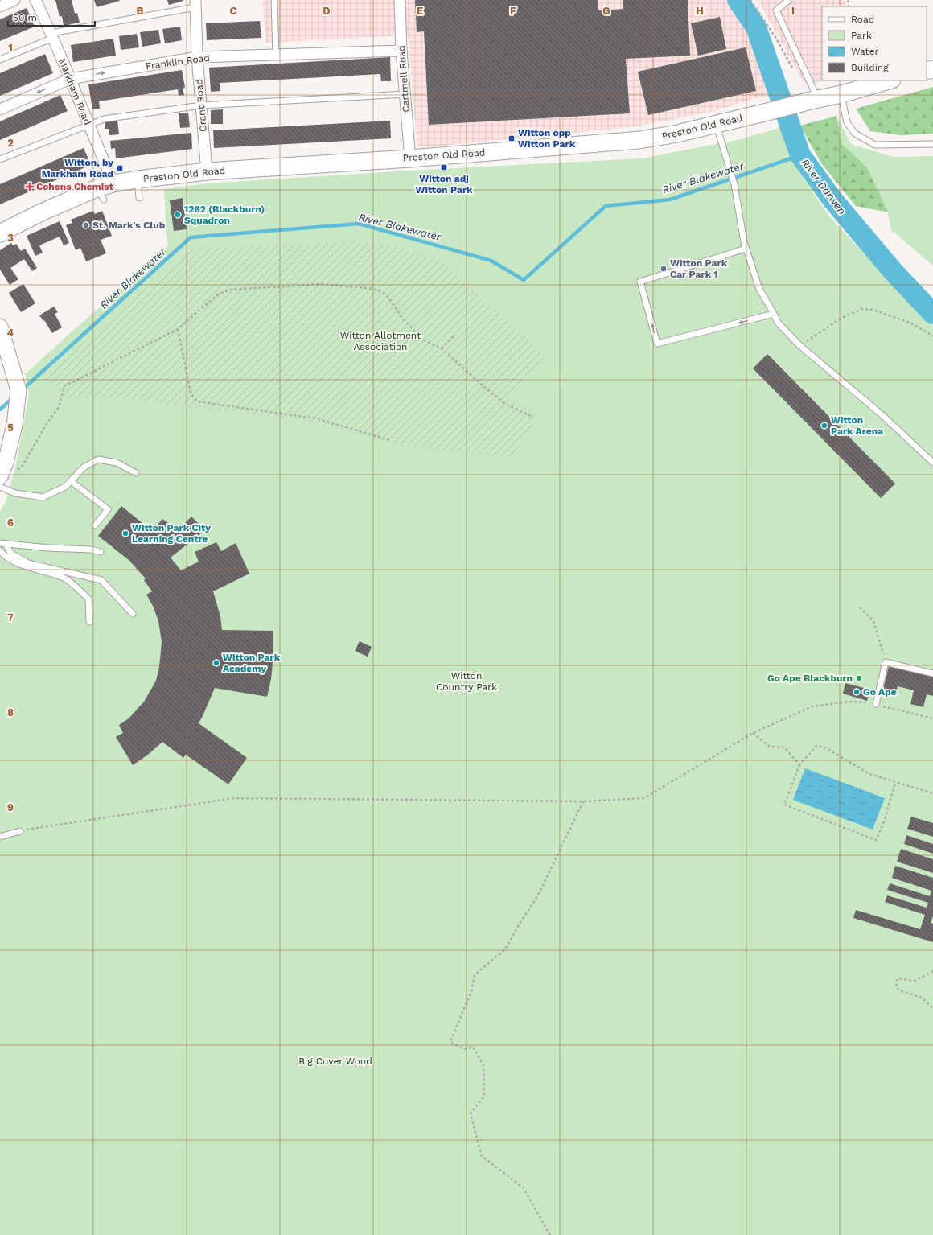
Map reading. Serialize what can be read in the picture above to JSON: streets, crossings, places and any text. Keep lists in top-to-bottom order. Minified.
{"streets":{"main road":["Preston Old Road"],"street":["Franklin Road","Cartmell Road","Markham Road","Grant Road"]},"crossings":[["Franklin Road","Cartmell Road"],["Franklin Road","Markham Road"],["Franklin Road","Grant Road"],["Cartmell Road","Preston Old Road"],["Markham Road","Preston Old Road"],["Grant Road","Preston Old Road"]],"water":["River Blakewater","River Darwen"],"parks":["Witton Allotment Association","Witton Country Park","Big Cover Wood"],"places":{"transit":["Witton opp Witton Park","Witton adj Witton Park","Witton, by Markham Road"],"health":["Cohens Chemist"],"other":["1262 (Blackburn) Squadron","St. Mark's Club","Witton Park Car Park 1","Witton Park Arena","Witton Park City Learning Centre","Witton Park Academy","Go Ape Blackburn","Go Ape"]},"legend":["Road","Park","Water","Building"],"scale_bar":"50 m","grid":{"columns":["B","C","D","E","F","G","H","I"],"rows":["1","2","3","4","5","6","7","8","9"]}}
